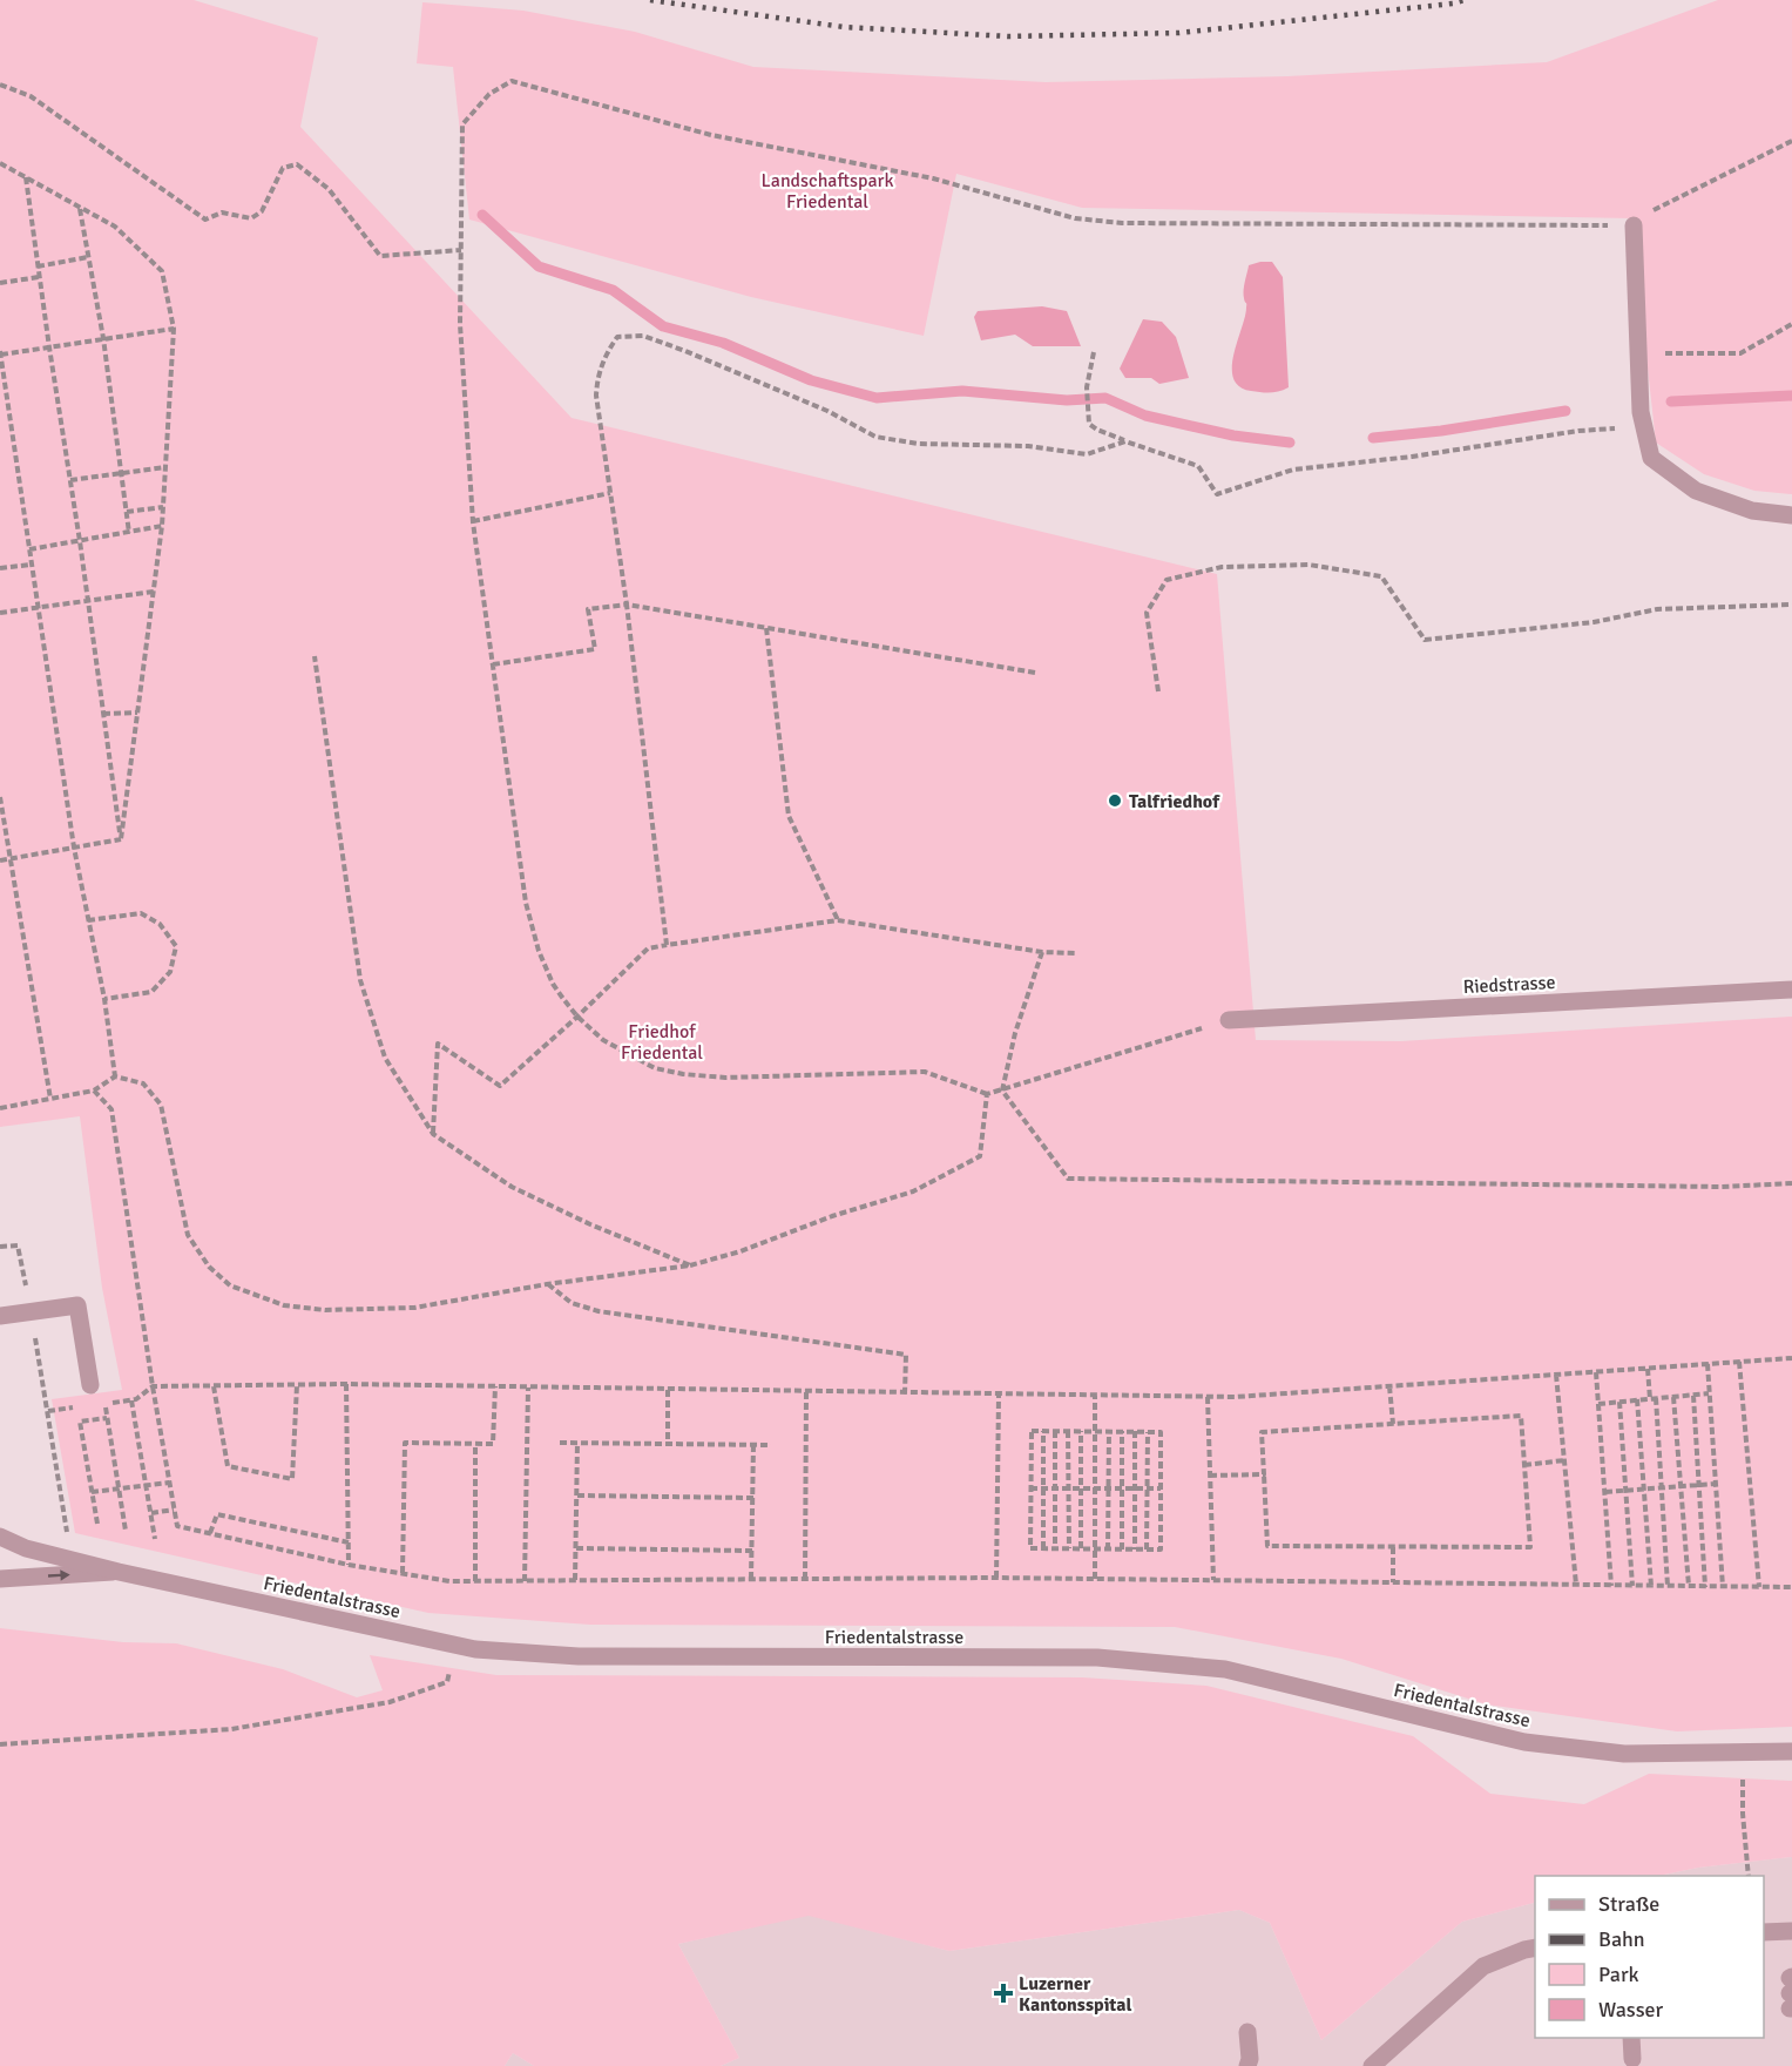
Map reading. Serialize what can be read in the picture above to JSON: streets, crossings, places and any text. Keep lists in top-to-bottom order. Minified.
{"streets":{"street":["Riedstrasse","Friedentalstrasse"]},"parks":["Landschaftspark Friedental","Friedhof Friedental"],"places":{"other":["Talfriedhof"],"health":["Luzerner Kantonsspital"]},"legend":["Straße","Bahn","Park","Wasser"]}
